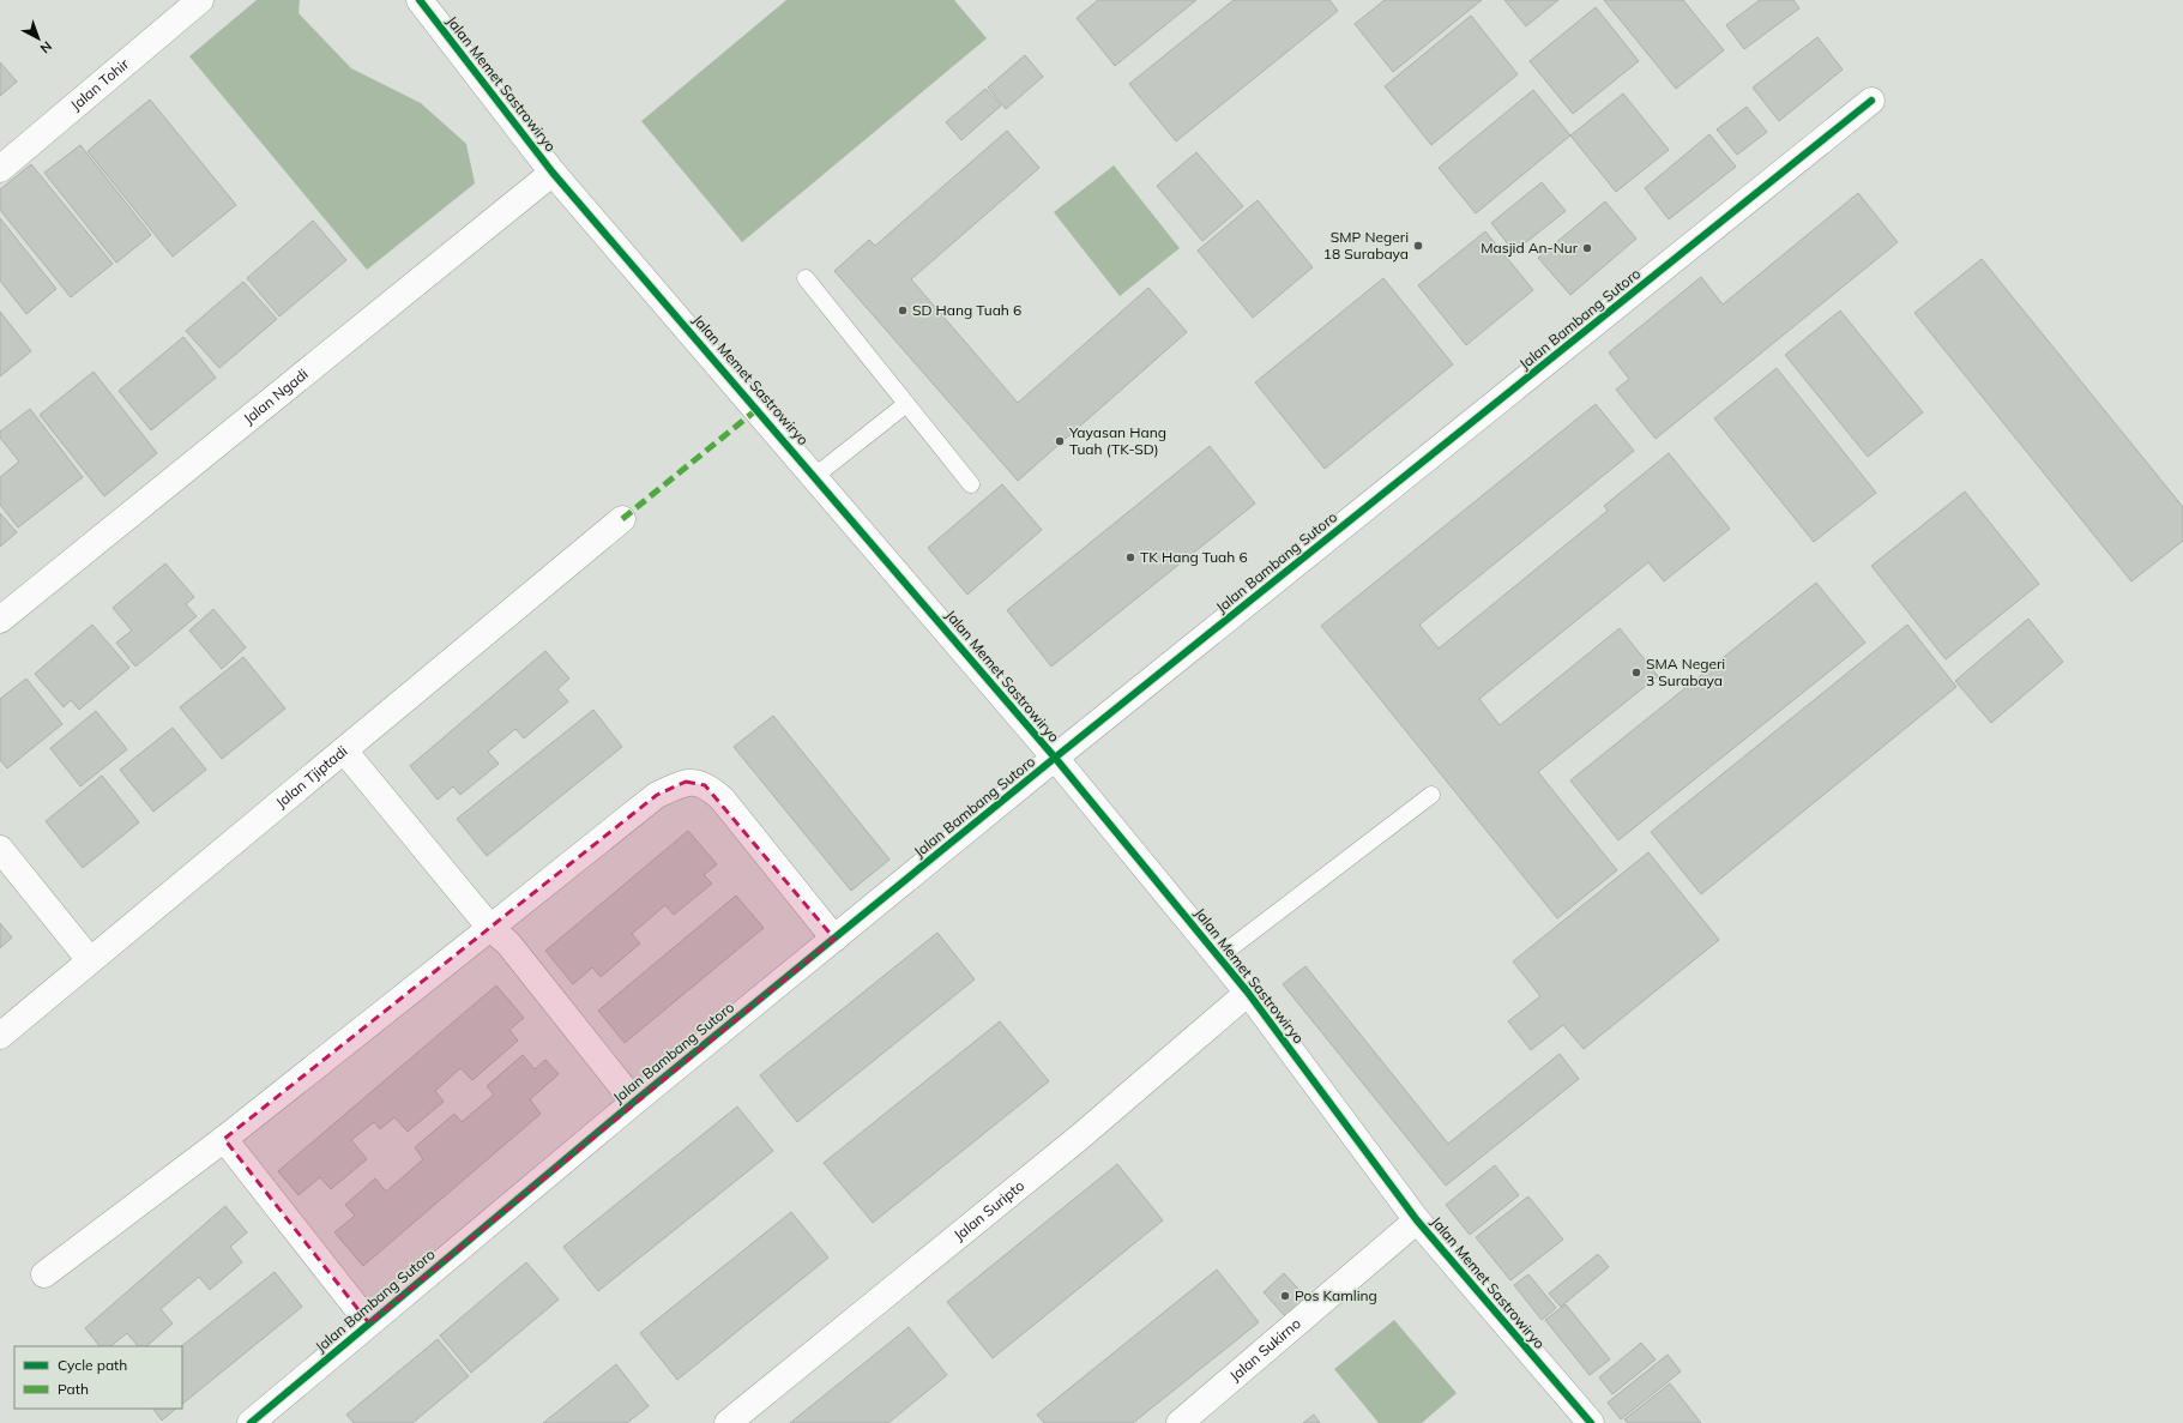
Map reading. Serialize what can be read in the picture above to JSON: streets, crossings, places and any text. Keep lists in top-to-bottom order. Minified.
{"streets":{"street":["Jalan Tohir","Jalan Memet Sastrowiryo","Jalan Bambang Sutoro","Jalan Ngadi","Jalan Tjiptadi","Jalan Suripto","Jalan Sukirno"]},"crossings":[["Jalan Memet Sastrowiryo","Jalan Bambang Sutoro"],["Jalan Memet Sastrowiryo","Jalan Ngadi"],["Jalan Memet Sastrowiryo","Jalan Suripto"],["Jalan Memet Sastrowiryo","Jalan Sukirno"]],"places":["SMP Negeri 18 Surabaya","Masjid An-Nur","SD Hang Tuah 6","Yayasan Hang Tuah (TK-SD)","TK Hang Tuah 6","SMA Negeri 3 Surabaya","Pos Kamling"],"legend":["Cycle path","Path"],"north":"bottom right"}
